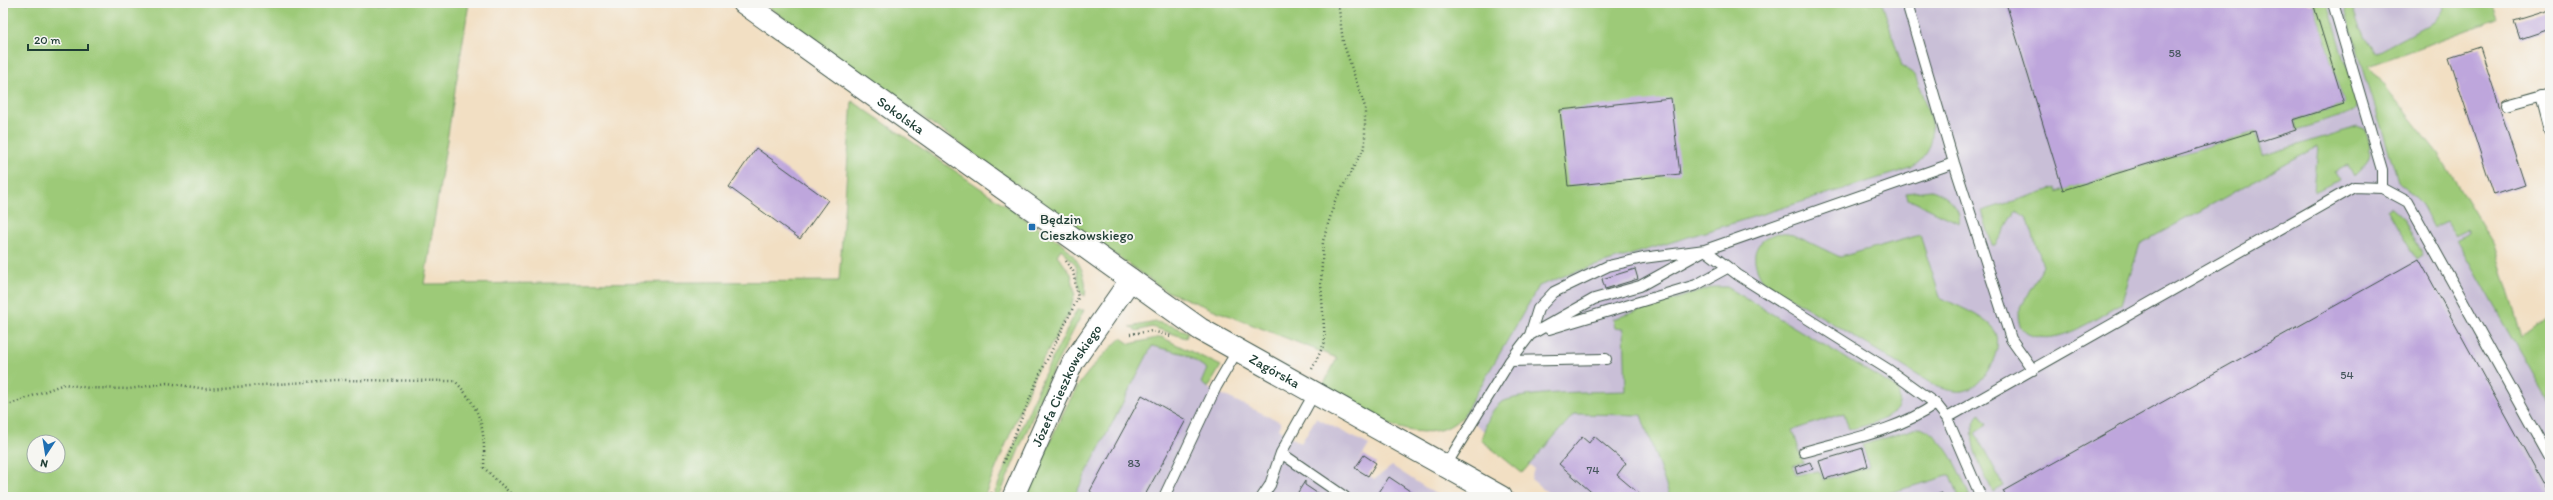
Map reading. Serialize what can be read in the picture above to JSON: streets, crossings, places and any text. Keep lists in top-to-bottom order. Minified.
{"streets":{"street":["Sokolska","Zagórska","Józefa Cieszkowskiego"]},"crossings":[["Sokolska","Zagórska"],["Zagórska","Józefa Cieszkowskiego"]],"places":{"transit":["Będzin Cieszkowskiego"]},"house_numbers":["58","54","83","74"],"scale_bar":"20 m","north":"bottom"}
